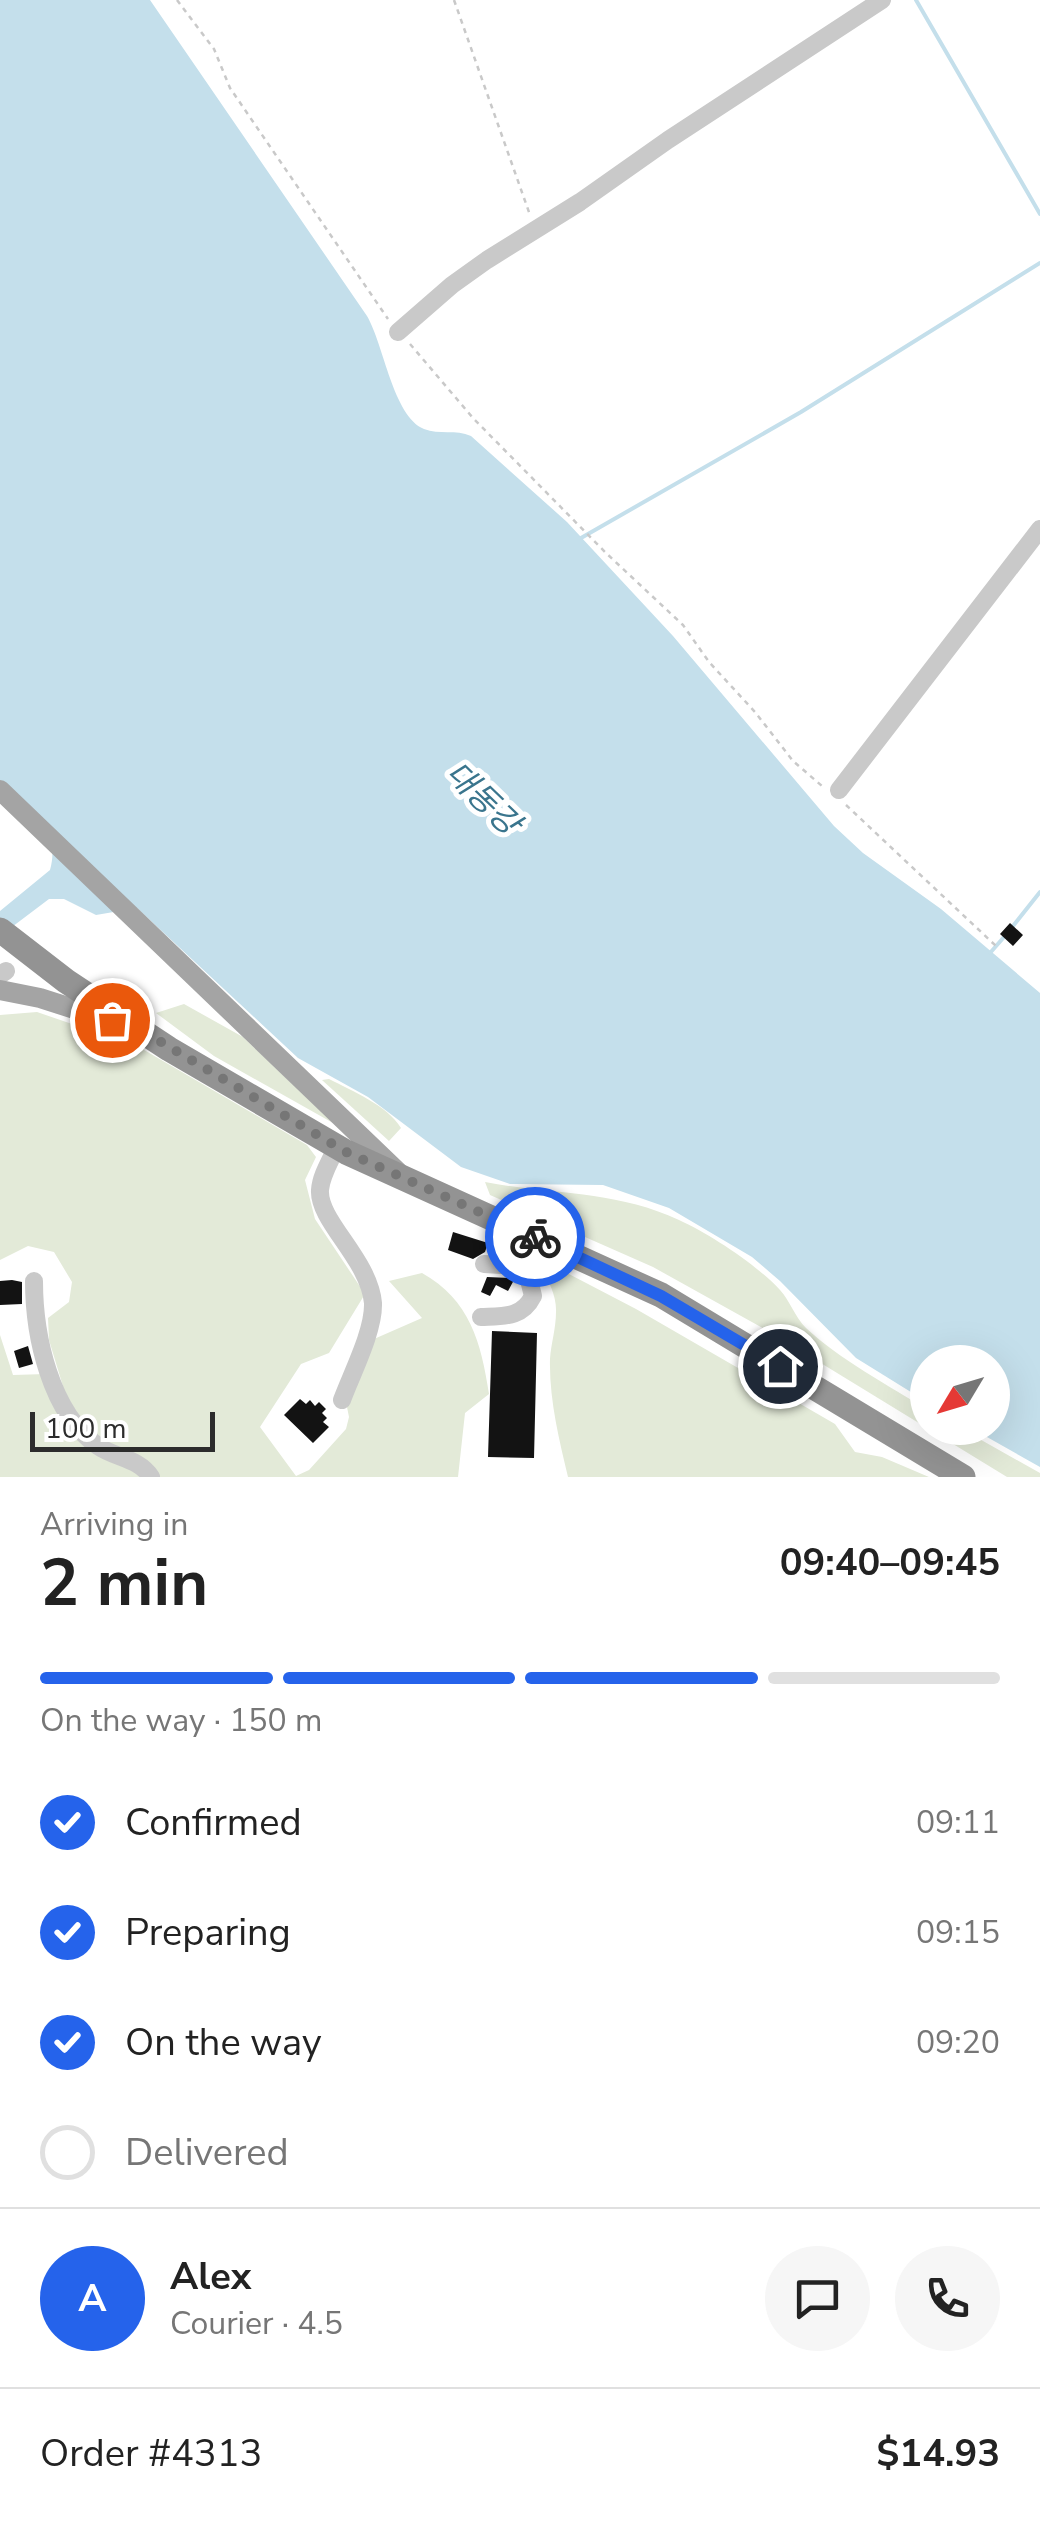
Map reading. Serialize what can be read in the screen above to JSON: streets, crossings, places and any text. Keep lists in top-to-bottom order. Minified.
{"water":["대동강"],"scale_bar":"100 m","north":"bottom left","page":{"scale":"100 m","heading":["2 min","Arriving in","09:40–09:45"],"panel":["Alex","Courier · 4.5","Order #4313","$14.93"],"bar":"On the way · 150 m","list":[["Confirmed","09:11"],["Preparing","09:15"],["On the way","09:20"],"Delivered"],"round":"A"}}
